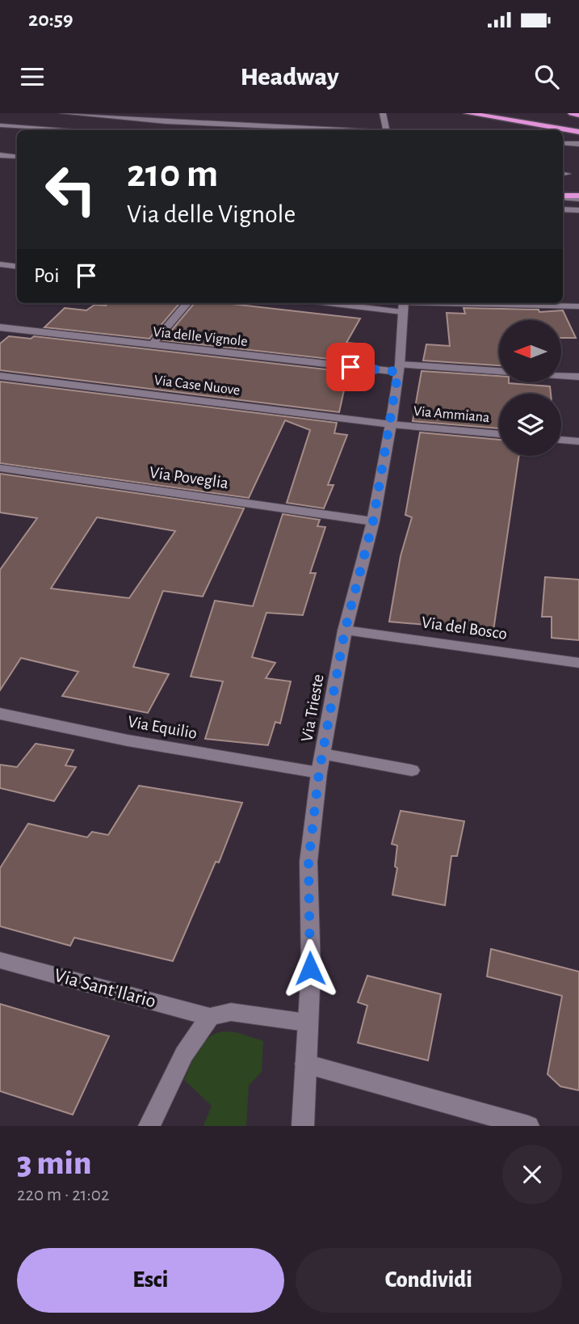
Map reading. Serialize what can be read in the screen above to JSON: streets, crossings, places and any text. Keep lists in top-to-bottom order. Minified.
{"streets":{"street":["Via delle Vignole","Via Case Nuove","Via Ammiana","Via Poveglia","Via del Bosco","Via Trieste","Via Equilio","Via Sant'Ilario"]},"crossings":[["Via delle Vignole","Via Trieste"],["Via Case Nuove","Via Ammiana"],["Via Case Nuove","Via Trieste"],["Via Ammiana","Via Trieste"],["Via Poveglia","Via Trieste"],["Via del Bosco","Via Trieste"],["Via Trieste","Via Equilio"]],"north":"left","page":{"status":"20:59","header":"Headway","turn":["210 m","Via delle Vignole"],"then":"Poi","heading":["3 min","220 m · 21:02"],"buttons":["Esci","Condividi"]}}
